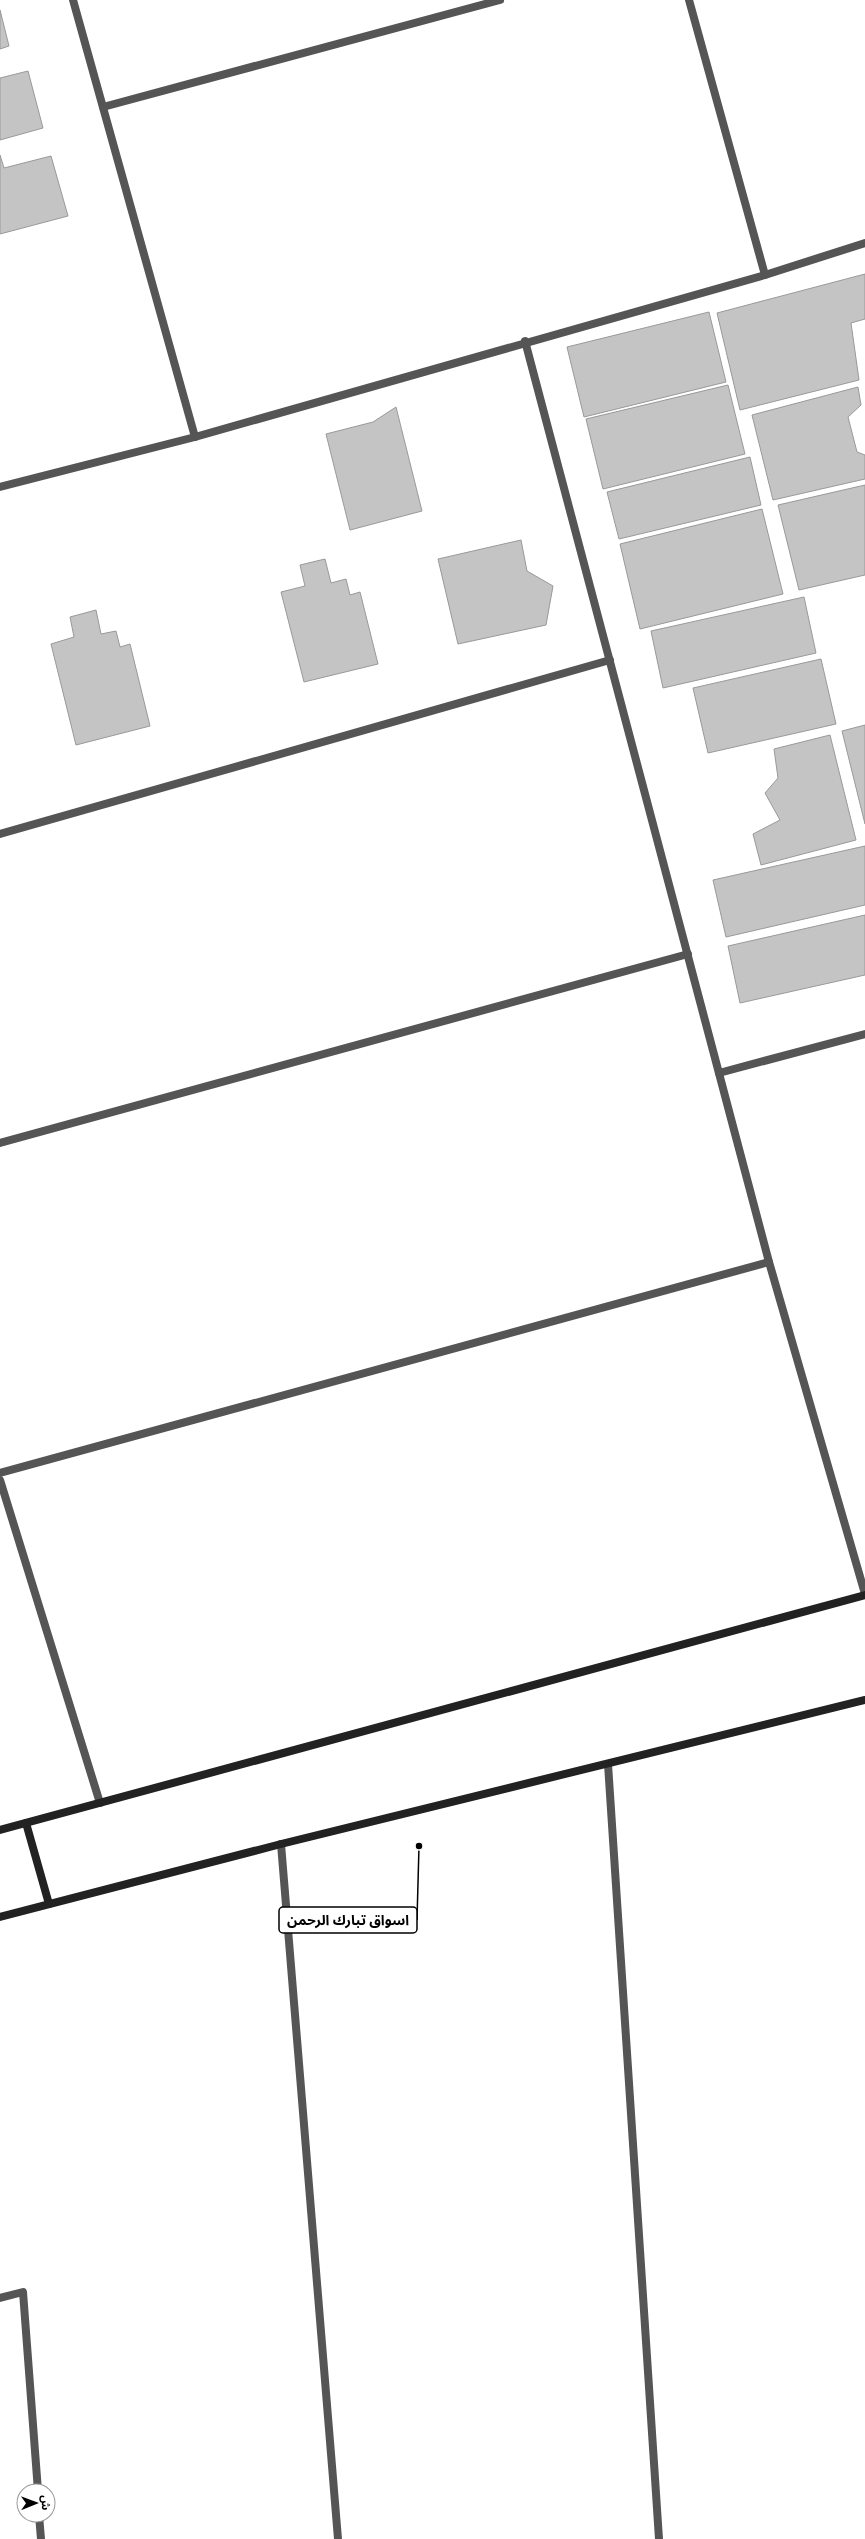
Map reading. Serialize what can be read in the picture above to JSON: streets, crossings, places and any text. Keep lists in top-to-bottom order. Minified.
{"places":["اسواق تبارك الرحمن"],"north":"right"}
